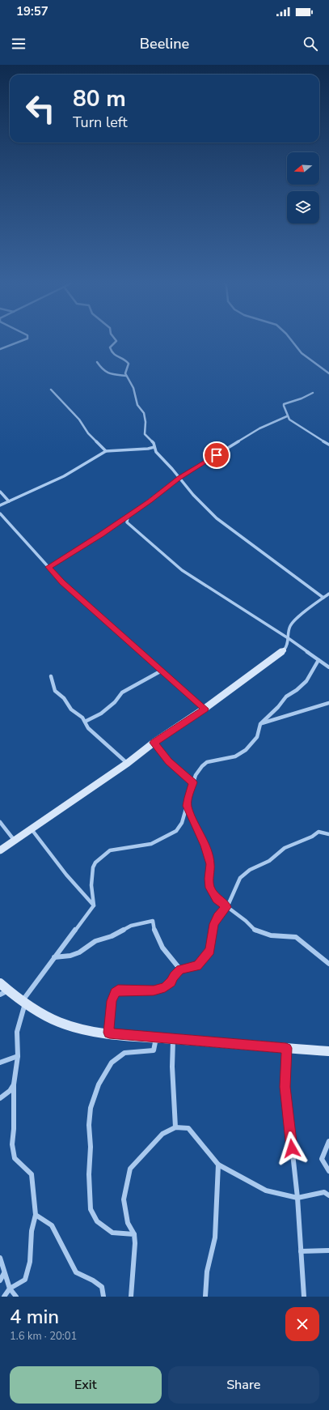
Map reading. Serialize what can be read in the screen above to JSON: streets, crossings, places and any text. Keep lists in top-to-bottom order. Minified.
{"north":"left","page":{"status":"19:57","header":"Beeline","turn":["80 m","Turn left"],"heading":["4 min","1.6 km · 20:01"],"buttons":["Exit","Share"]}}
